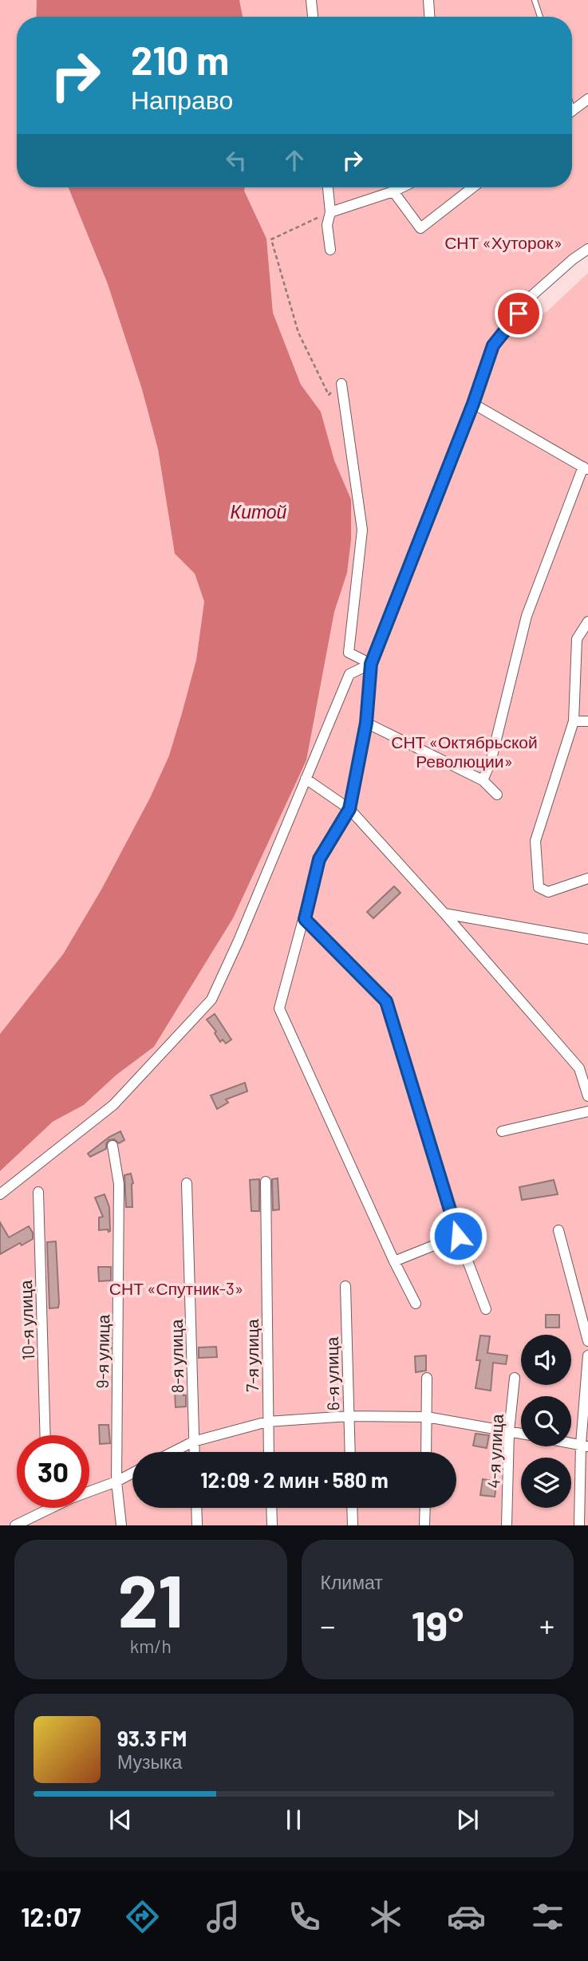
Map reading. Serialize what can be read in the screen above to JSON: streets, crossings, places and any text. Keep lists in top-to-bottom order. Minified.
{"streets":{"street":["10-я улица","9-я улица","7-я улица","8-я улица","6-я улица","4-я улица"]},"water":["Китой"],"parks":["СНТ «Хуторок»","СНТ «Октябрьской Революции»","СНТ «Спутник-3»"],"page":{"turn":["210 m","Направо"],"limit":"30","trip":"12:09 · 2 мин · 580 m","tile":[["21","km/h"],"Климат"],"heat":["−","19°","+"],"song":["93.3 FM","Музыка"],"tabs":"12:07"}}
